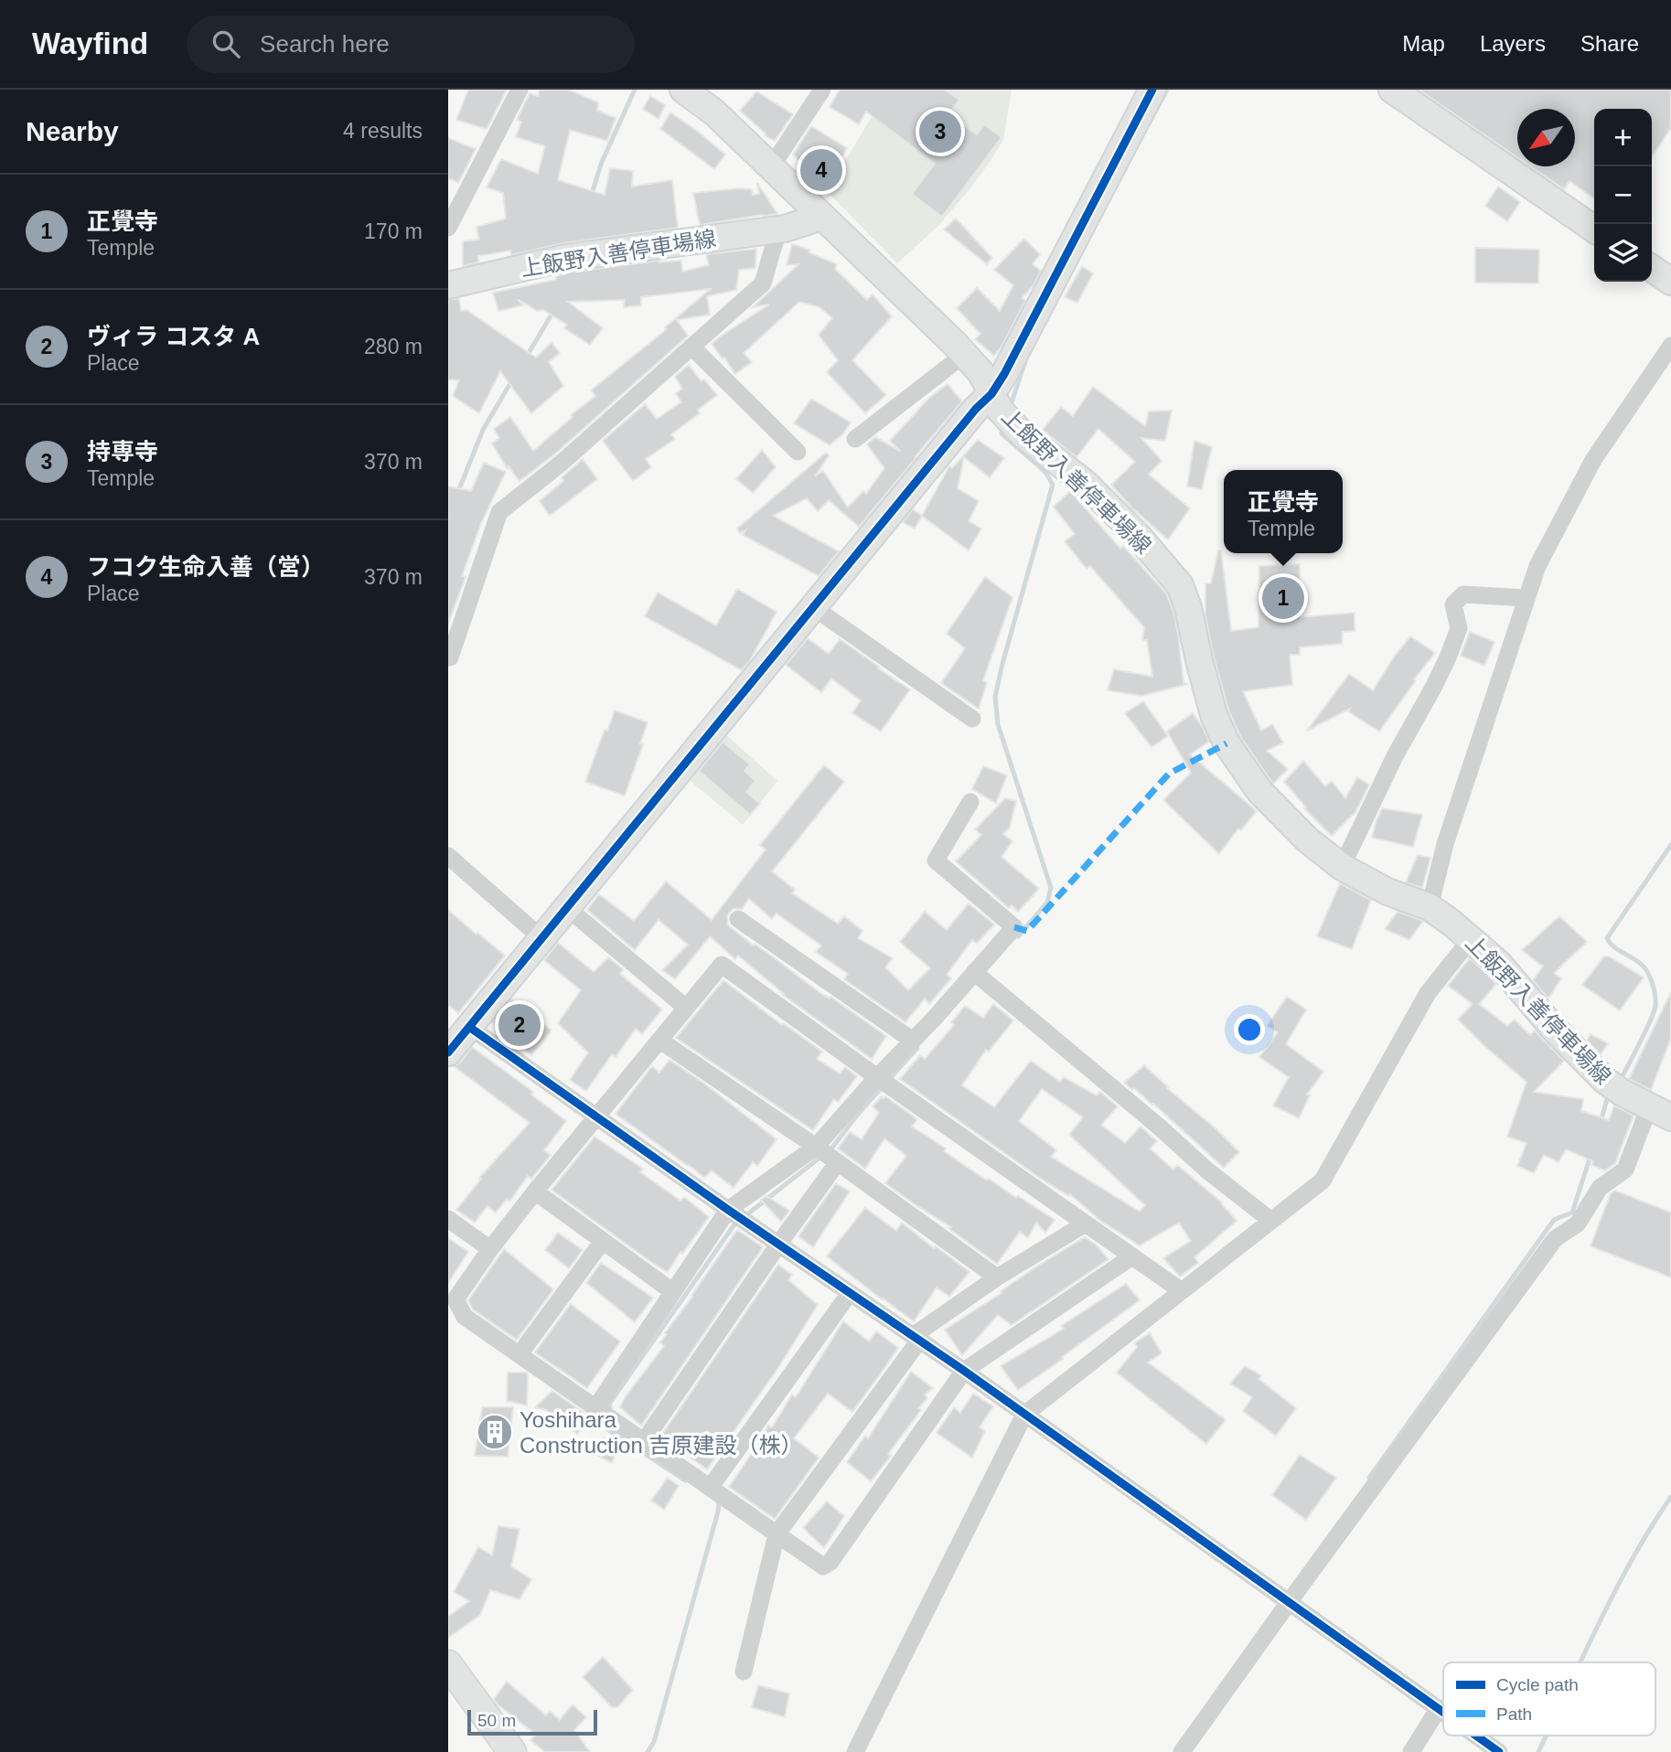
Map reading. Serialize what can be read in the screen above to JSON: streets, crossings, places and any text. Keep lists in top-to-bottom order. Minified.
{"streets":{"street":["上飯野入善停車場線"]},"places":{"building":["Yoshihara Construction 吉原建設（株）"]},"legend":["Cycle path","Path"],"scale_bar":"50 m","north":"bottom left","page":{"header":"Wayfind","search":"Search here","nav":["Map","Layers","Share"],"heading":["Nearby","4 results"],"pins":["3","4","1","2"],"map_buttons":["+","−"],"list":[{"mark":"1","name":"正覺寺","note":"Temple","value":"170 m"},{"mark":"2","name":"ヴィラ コスタ A","note":"Place","value":"280 m"},{"mark":"3","name":"持専寺","note":"Temple","value":"370 m"},{"mark":"4","name":"フコク生命入善（営）","note":"Place","value":"370 m"}],"popup":["正覺寺","Temple"],"scale":"50 m"}}
